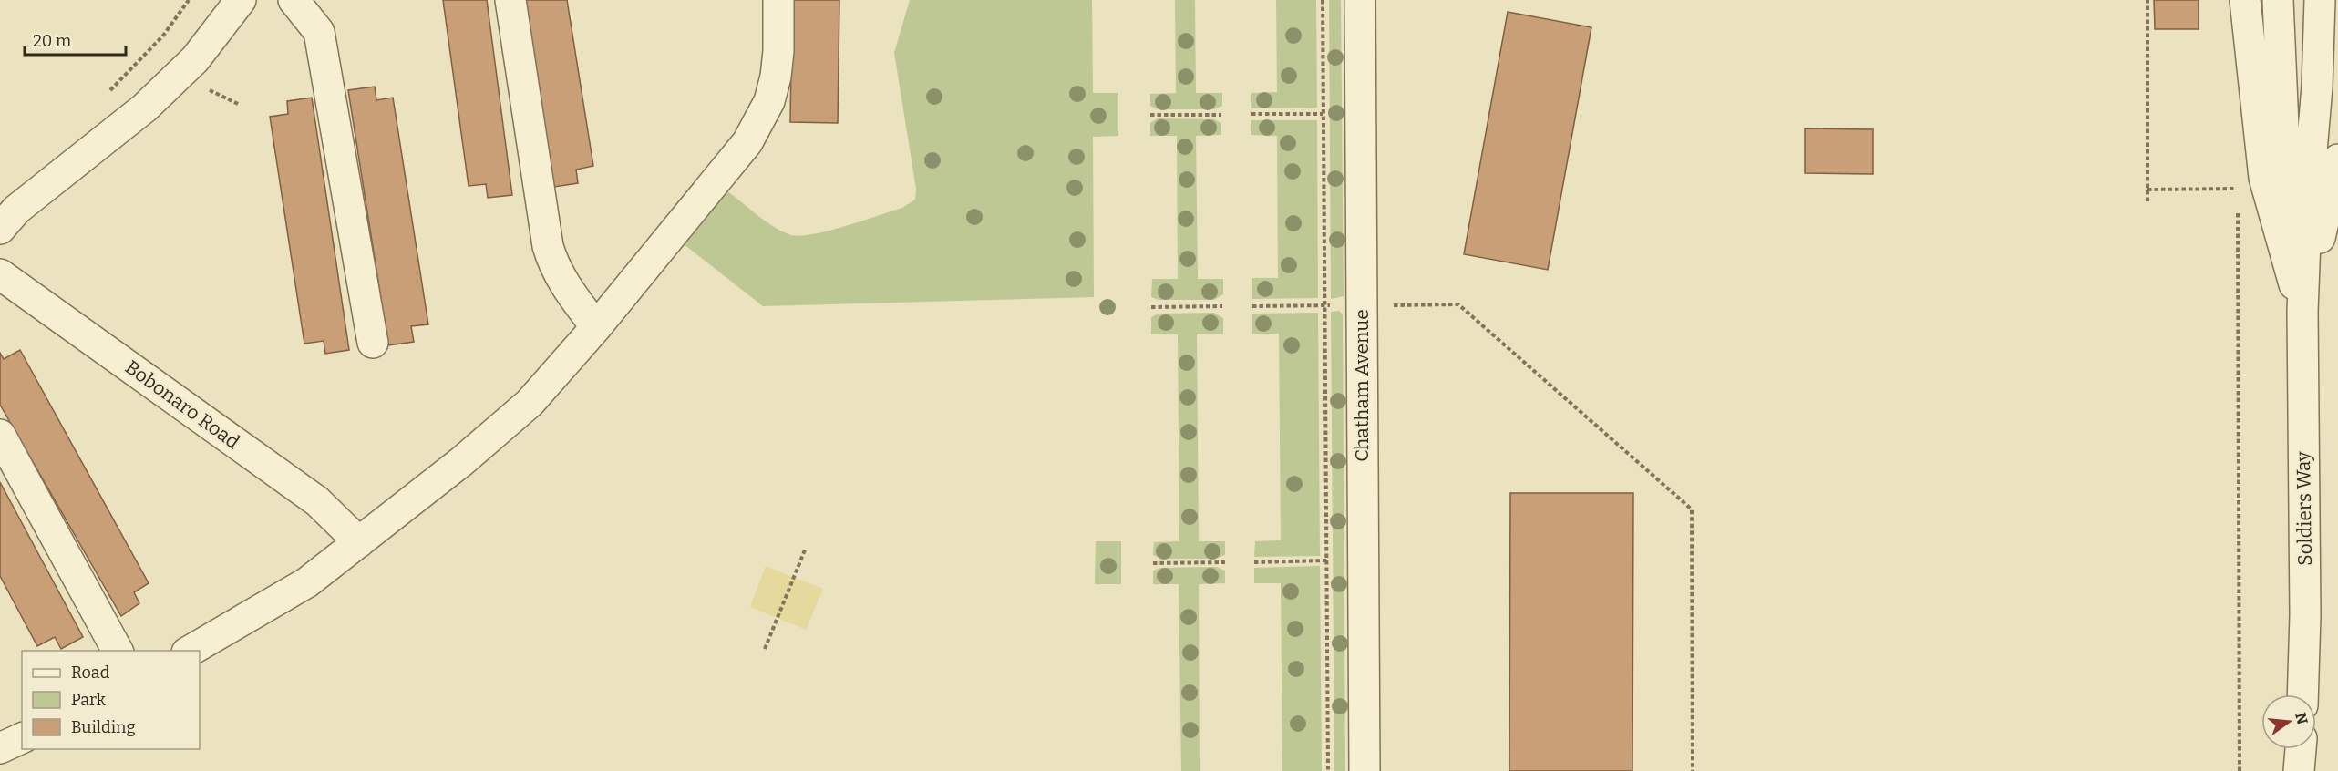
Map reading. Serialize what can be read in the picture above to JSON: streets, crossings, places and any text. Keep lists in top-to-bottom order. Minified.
{"streets":{"street":["Chatham Avenue","Bobonaro Road","Soldiers Way"]},"legend":["Road","Park","Building"],"scale_bar":"20 m","north":"right"}
